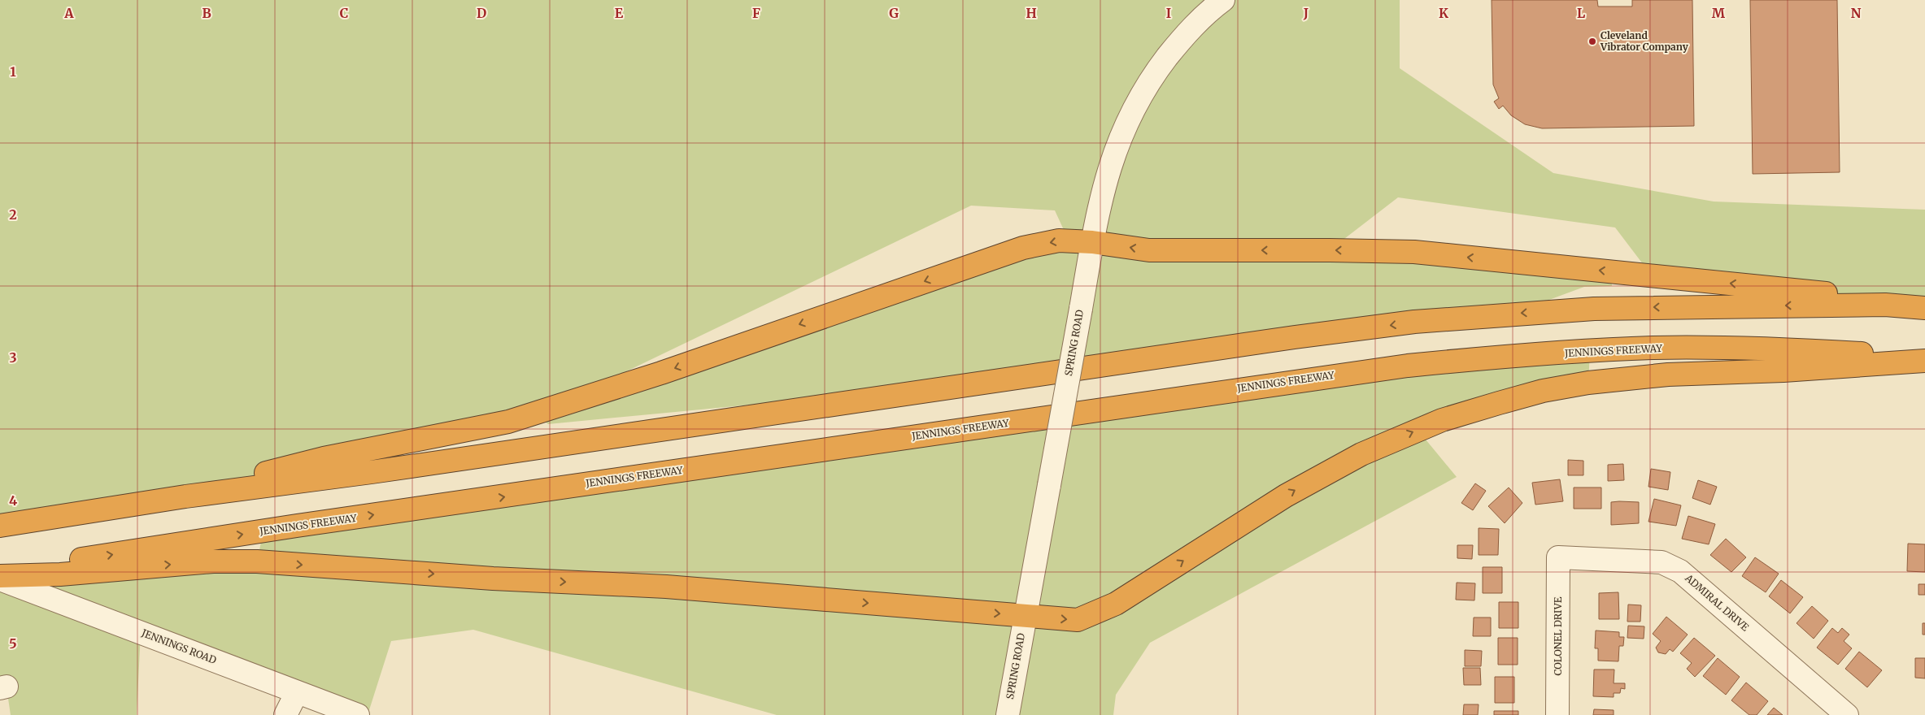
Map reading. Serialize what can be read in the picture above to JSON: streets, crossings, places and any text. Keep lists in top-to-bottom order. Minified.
{"streets":{"highway":["JENNINGS FREEWAY"],"street":["SPRING ROAD","ADMIRAL DRIVE","COLONEL DRIVE","JENNINGS ROAD"]},"crossings":[["ADMIRAL DRIVE","COLONEL DRIVE"]],"places":["Cleveland Vibrator Company"],"grid":{"columns":["A","B","C","D","E","F","G","H","I","J","K","L","M","N"],"rows":["1","2","3","4","5"]}}
